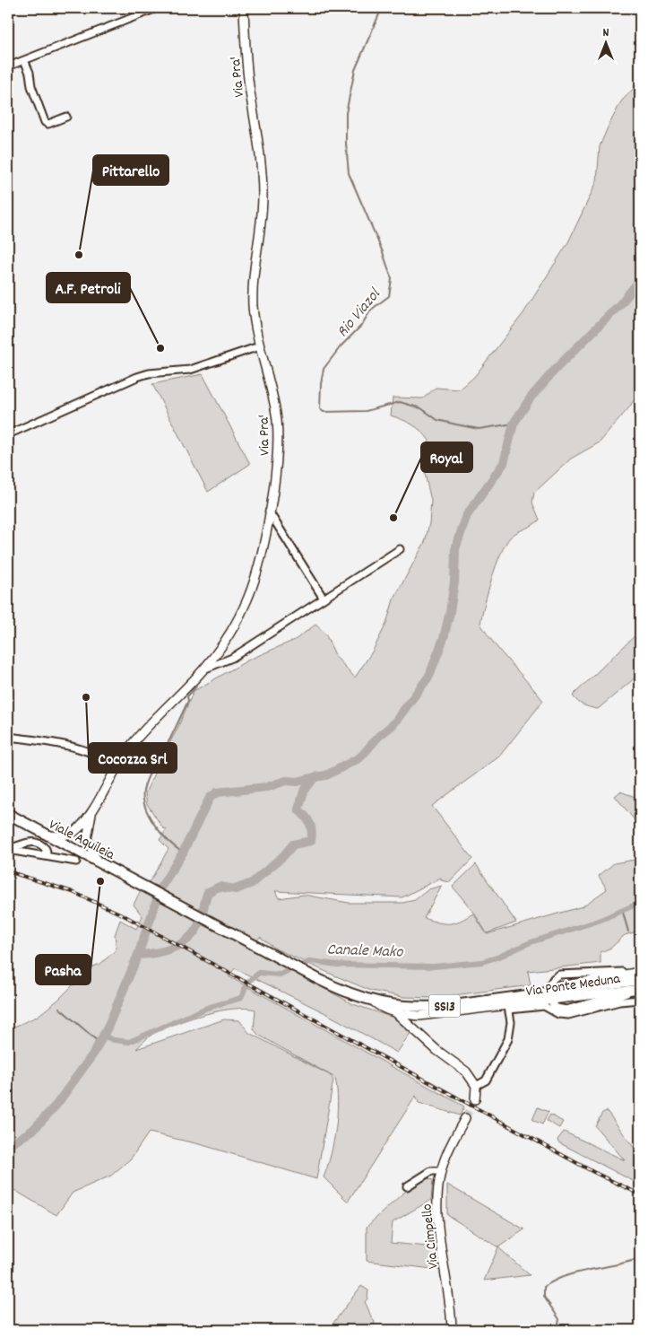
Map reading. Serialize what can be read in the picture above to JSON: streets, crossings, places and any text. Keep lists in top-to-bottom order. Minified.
{"streets":{"main road":["Viale Aquileia","Via Ponte Meduna","SS13"],"street":["Via Pra'","Via Cimpello"]},"crossings":[["Via Pra'","Viale Aquileia"],["Viale Aquileia","Via Ponte Meduna"]],"water":["Rio Viazol","Canale Mako"],"places":["Pittarello","A.F. Petroli","Royal","Cocozza Srl","Pasha"],"north":"top"}
